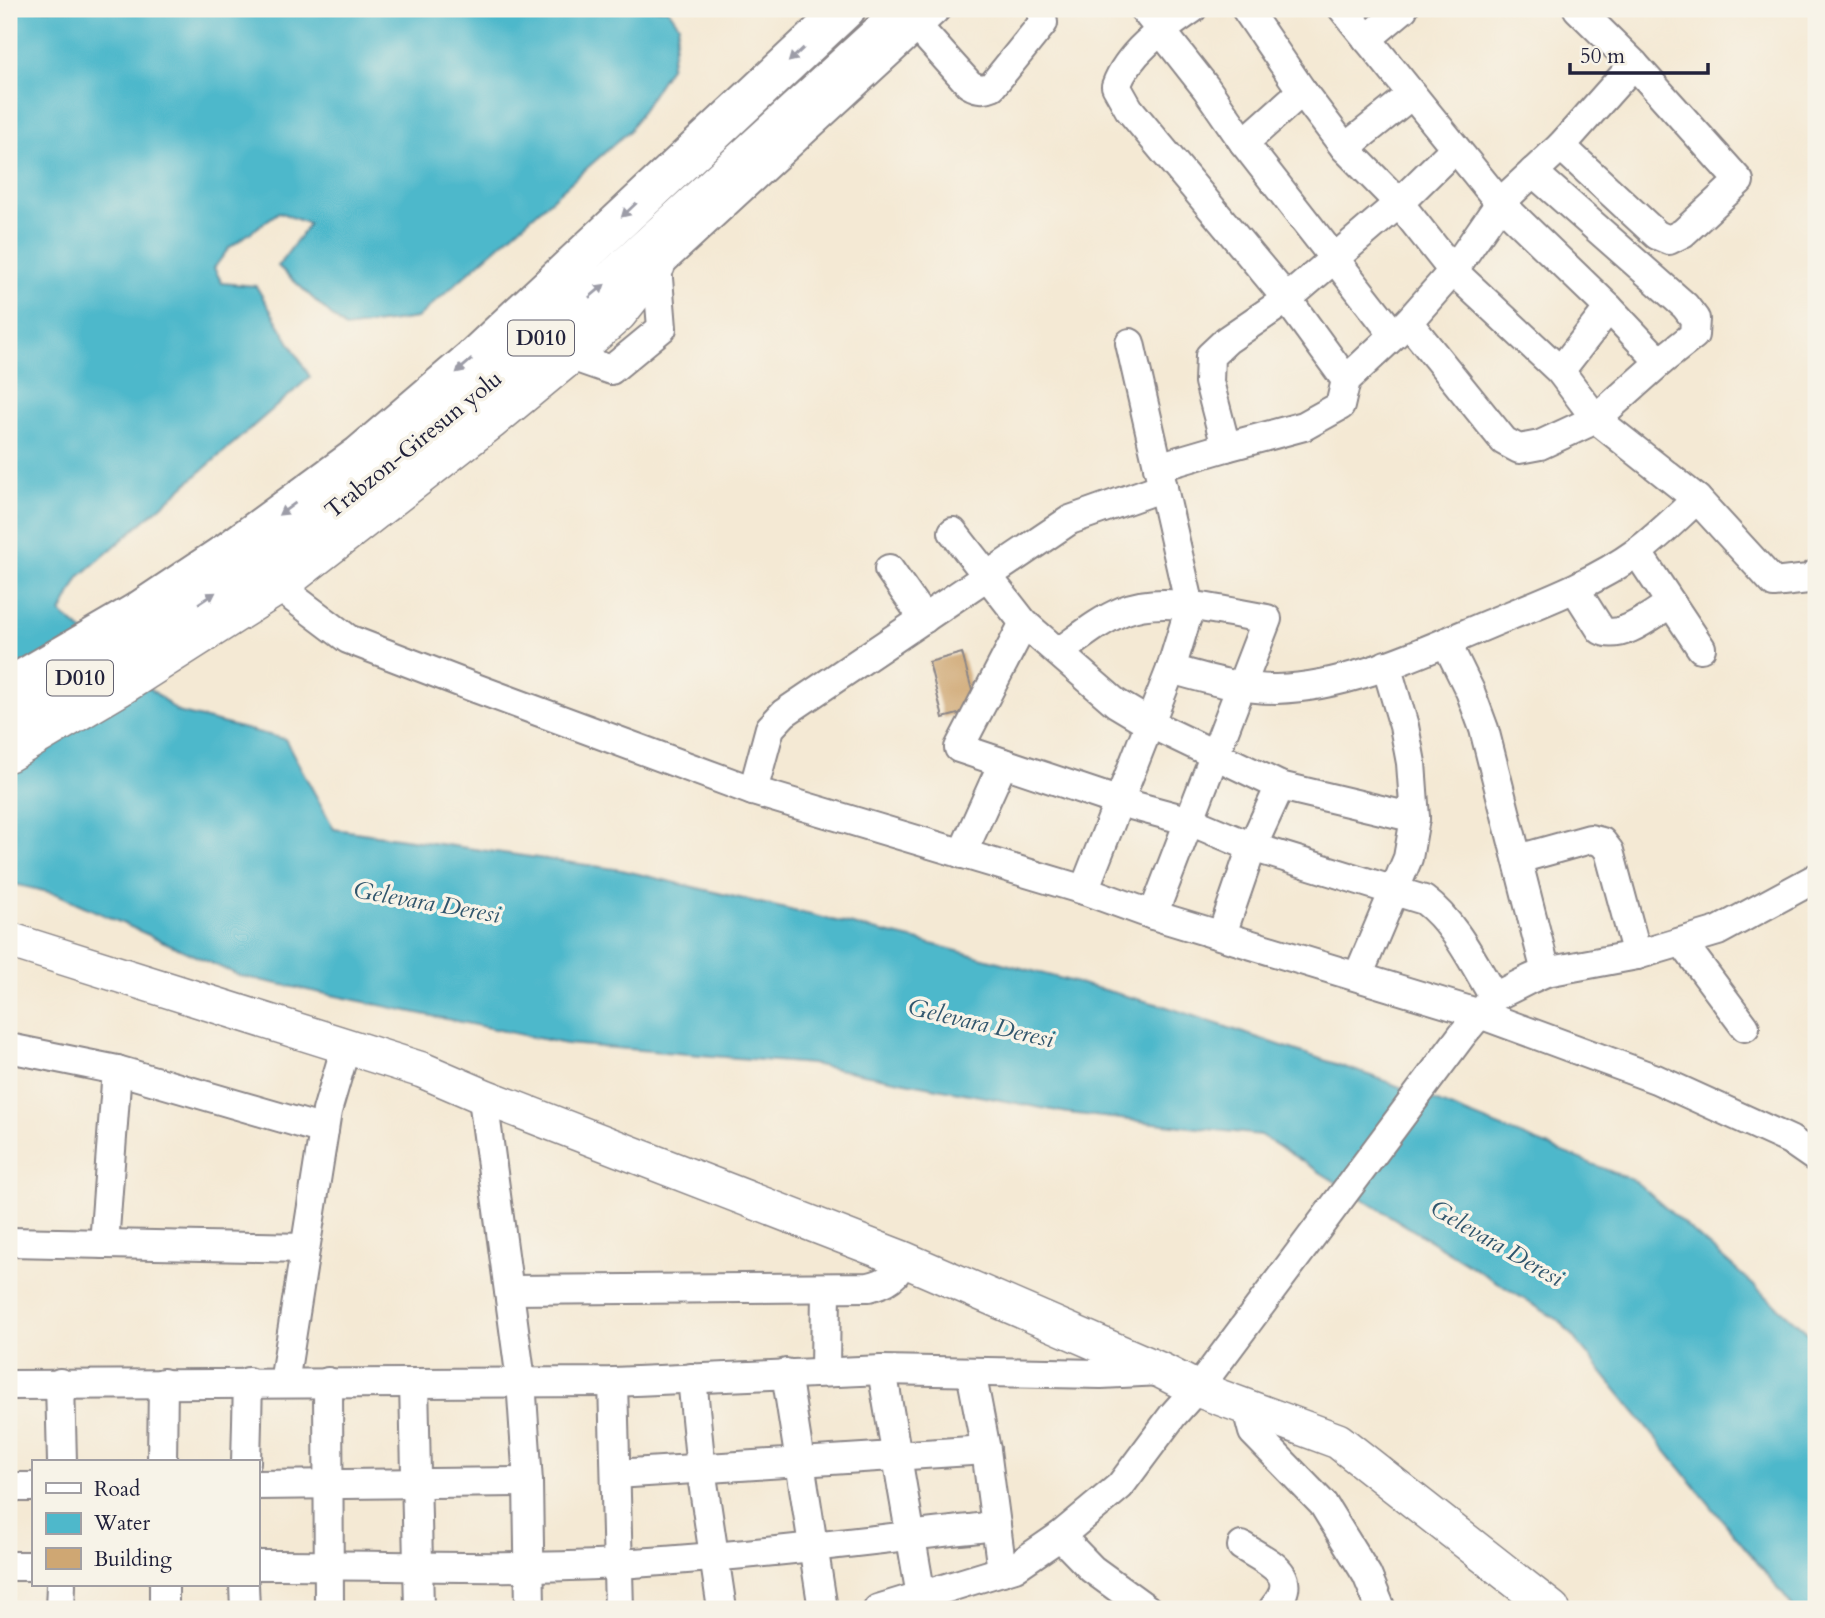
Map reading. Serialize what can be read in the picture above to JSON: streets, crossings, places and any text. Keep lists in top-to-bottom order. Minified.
{"streets":{"highway":["D010","Trabzon-Giresun yolu"]},"water":["Gelevara Deresi"],"legend":["Road","Water","Building"],"scale_bar":"50 m"}
